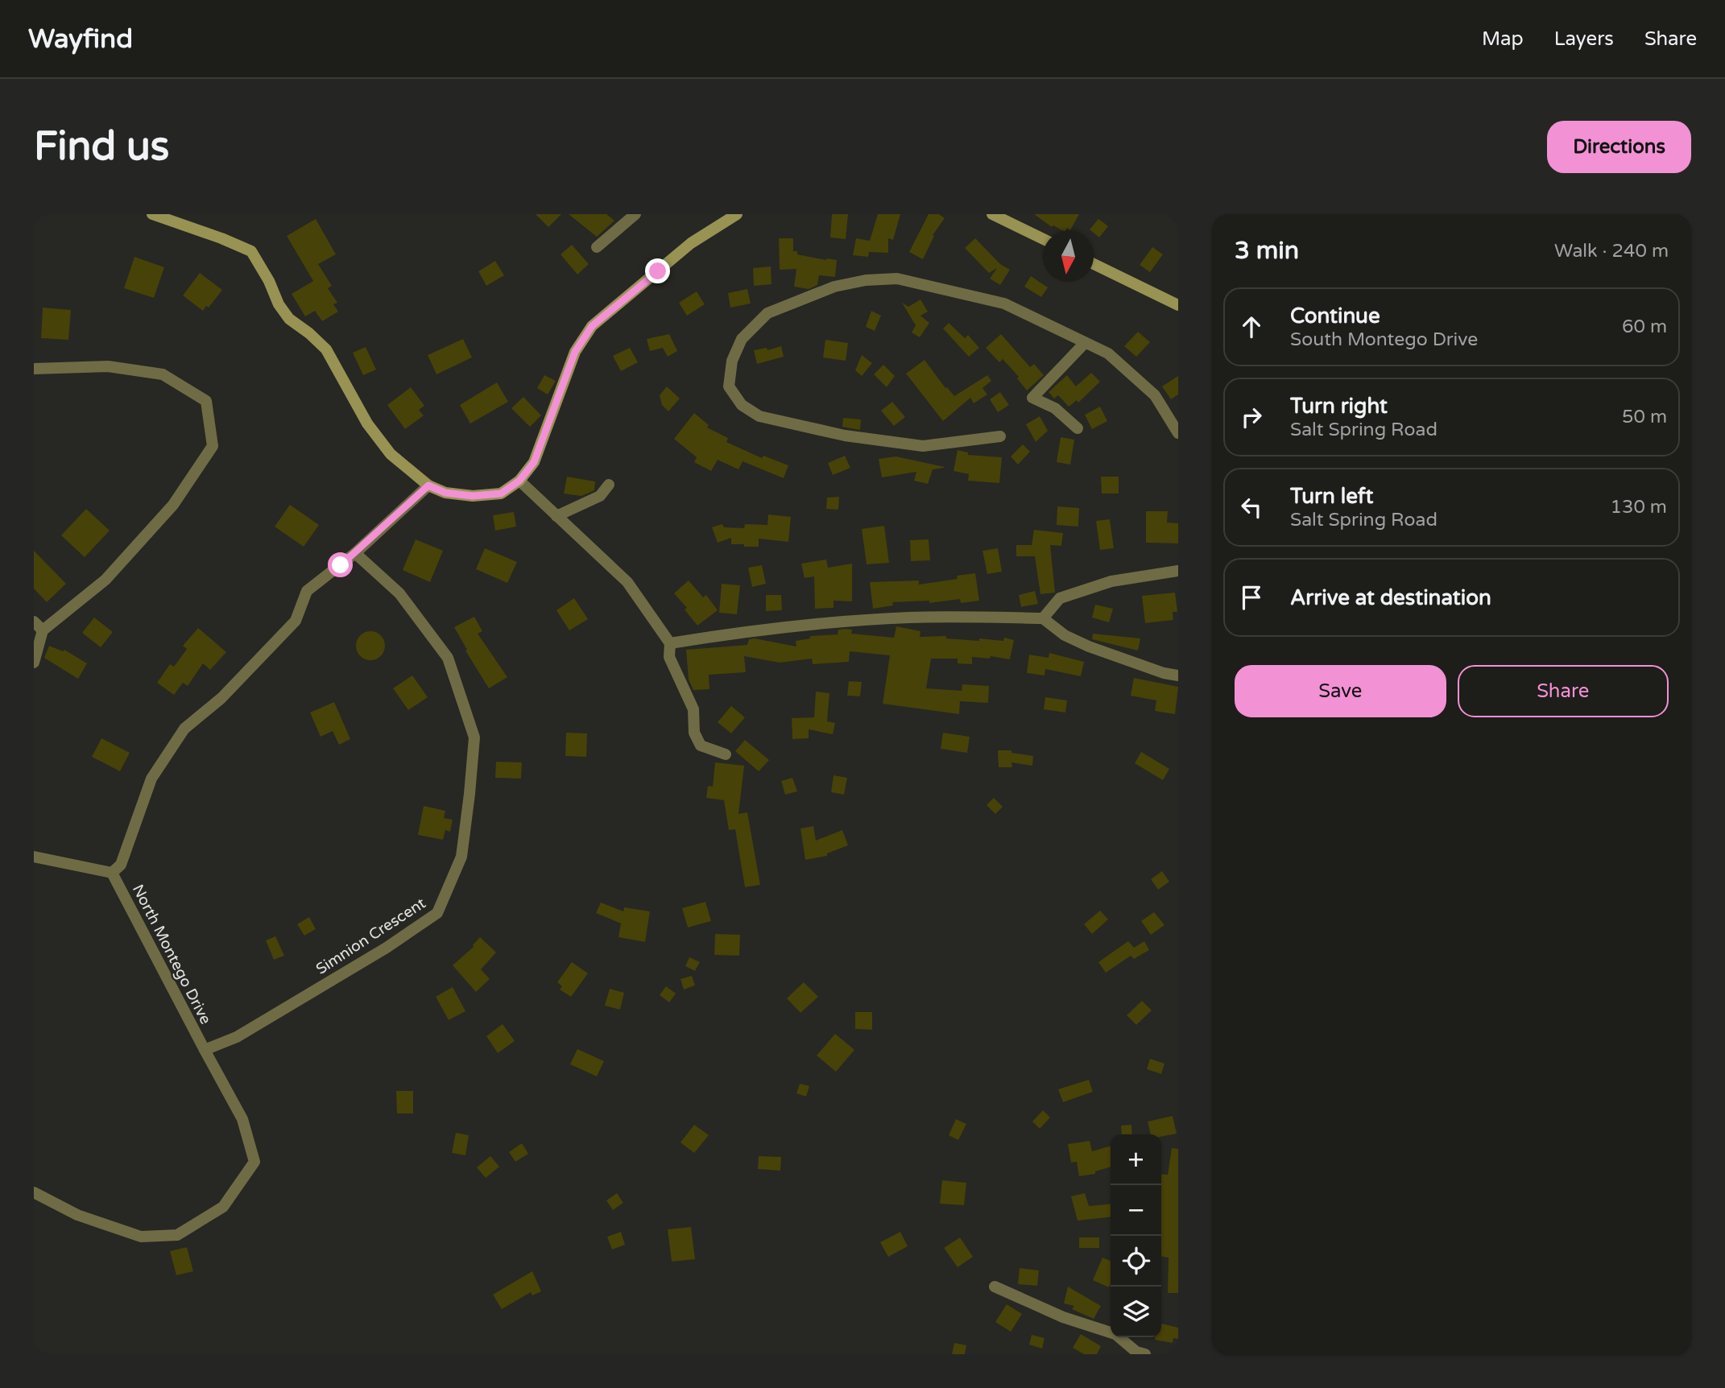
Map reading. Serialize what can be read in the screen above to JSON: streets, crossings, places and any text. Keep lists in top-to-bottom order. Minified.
{"streets":{"street":["Simnion Crescent","North Montego Drive"]},"crossings":[["Simnion Crescent","North Montego Drive"]],"north":"bottom","page":{"header":"Wayfind","nav":["Map","Layers","Share"],"buttons":["Directions",["Save","Share"]],"title":"Find us","heading":["3 min","Walk · 240 m"],"list":[["Continue","South Montego Drive","60 m"],["Turn right","Salt Spring Road","50 m"],["Turn left","Salt Spring Road","130 m"],"Arrive at destination"],"map_buttons":["+","−"]}}
